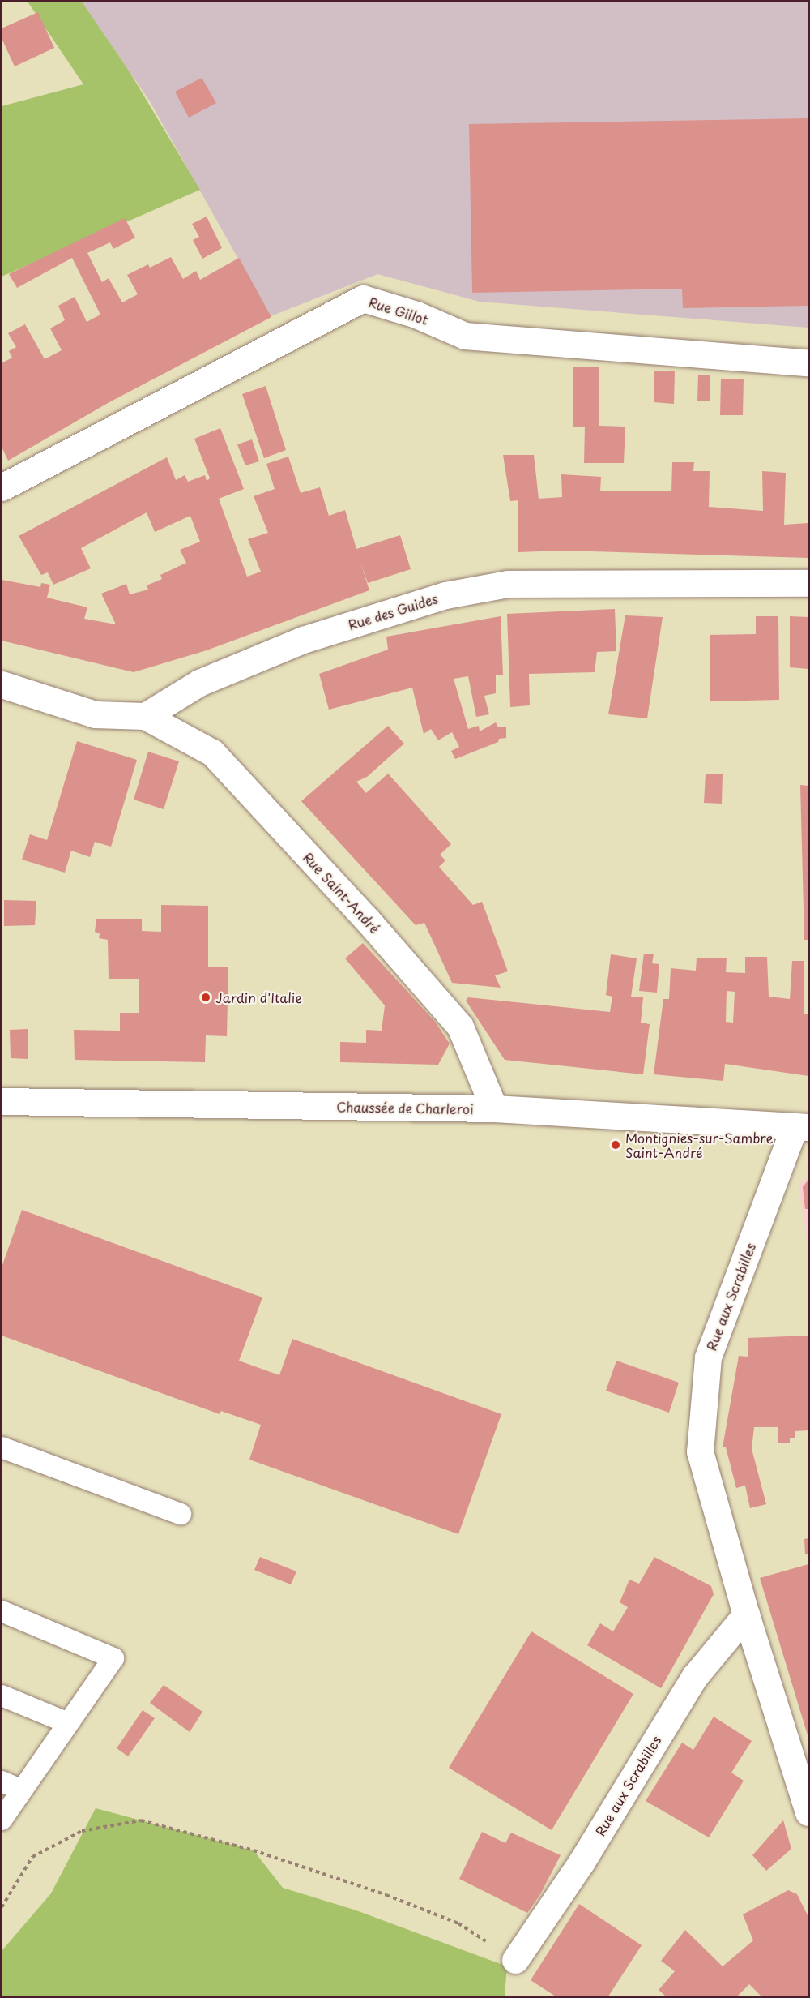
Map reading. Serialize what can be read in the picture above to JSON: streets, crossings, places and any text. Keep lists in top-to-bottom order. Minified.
{"streets":{"street":["Rue Gillot","Rue des Guides","Rue Saint-André","Chaussée de Charleroi","Rue aux Scrabilles"]},"crossings":[["Rue des Guides","Rue Saint-André"],["Rue Saint-André","Chaussée de Charleroi"],["Chaussée de Charleroi","Rue aux Scrabilles"]],"places":["Jardin d'Italie","Montignies-sur-Sambre Saint-André"]}
